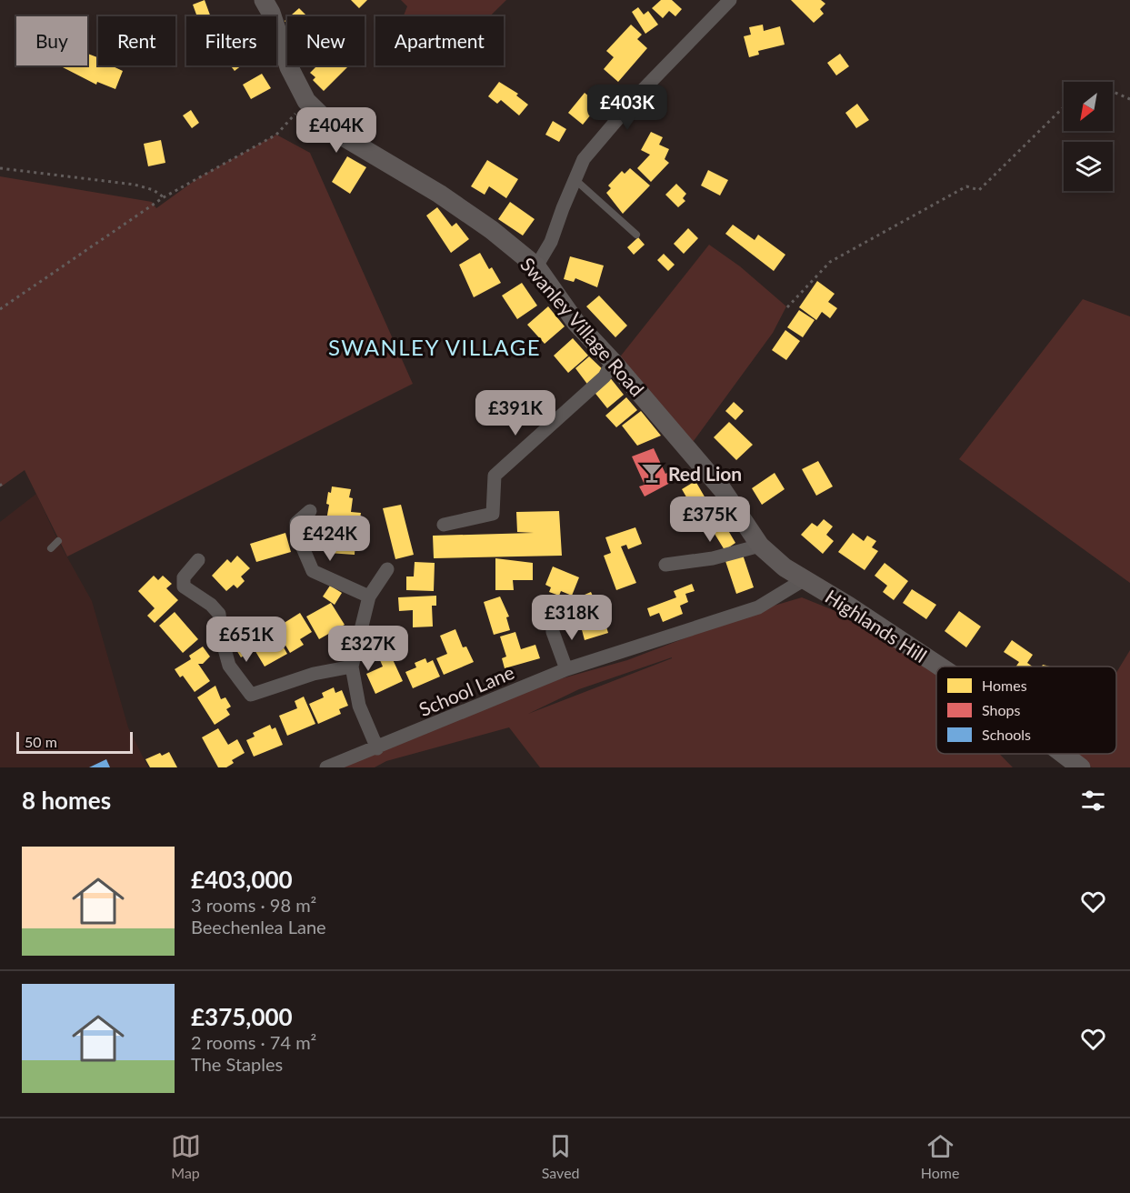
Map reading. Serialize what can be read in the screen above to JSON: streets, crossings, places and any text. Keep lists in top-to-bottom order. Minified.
{"streets":{"street":["Swanley Village Road","Highlands Hill","School Lane"]},"crossings":[["Swanley Village Road","Highlands Hill"],["Swanley Village Road","School Lane"],["Highlands Hill","School Lane"]],"districts":["SWANLEY VILLAGE"],"places":{"bar":["Red Lion"]},"legend":["Homes","Shops","Schools"],"scale_bar":"50 m","north":"bottom left","page":{"chip":["Buy","Rent","Filters","New","Apartment"],"price":["£403K","£404K","£391K","£375K","£424K","£318K","£651K","£327K"],"scale":"50 m","heading":"8 homes","list":[{"name":"£403,000","note":"3 rooms · 98 m² · Beechenlea Lane"},{"name":"£375,000","note":"2 rooms · 74 m² · The Staples"}],"tabs":["Map","Saved","Home"]}}
